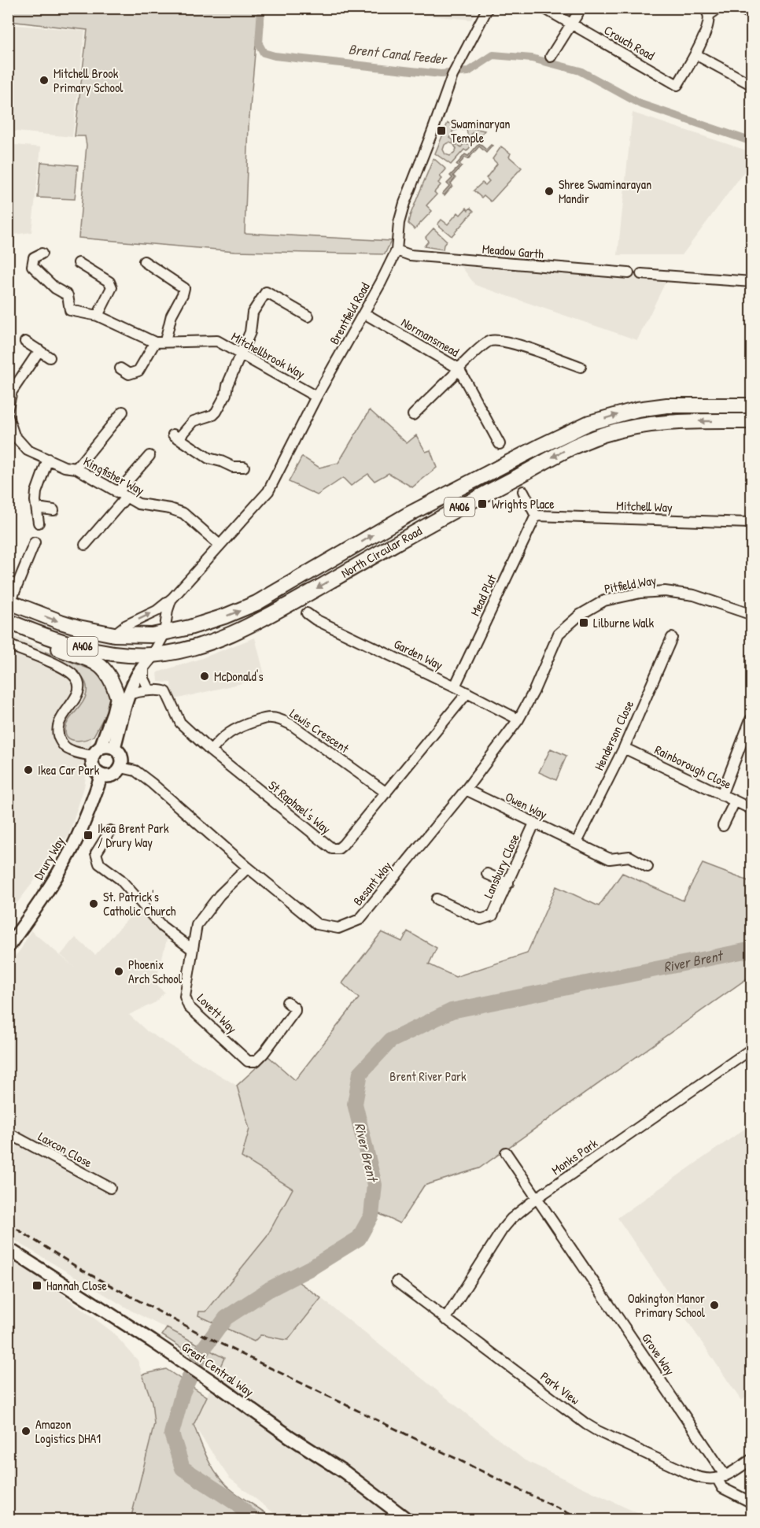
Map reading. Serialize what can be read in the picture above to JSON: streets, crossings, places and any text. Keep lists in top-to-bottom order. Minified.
{"streets":{"highway":["A406","North Circular Road"],"main road":["Drury Way","Great Central Way"],"street":["Crouch Road","Meadow Garth","Brentfield Road","Normansmead","Mitchellbrook Way","Kingfisher Way","Mitchell Way","Pitfield Way","Mead Plat","Garden Way","Lewis Crescent","Henderson Close","Rainborough Close","Owen Way","St Raphael's Way","Lansbury Close","Besant Way","Lovett Way","Laxcon Close","Monks Park","Grove Way","Park View"]},"crossings":[["Meadow Garth","Brentfield Road"],["Brentfield Road","Normansmead"],["Brentfield Road","Mitchellbrook Way"],["Brentfield Road","Kingfisher Way"],["Brentfield Road","North Circular Road"],["Mitchell Way","Mead Plat"],["Pitfield Way","Garden Way"],["Pitfield Way","Besant Way"],["Mead Plat","Garden Way"],["Garden Way","St Raphael's Way"],["Garden Way","Besant Way"],["Lewis Crescent","St Raphael's Way"],["Henderson Close","Rainborough Close"],["Henderson Close","Owen Way"],["Owen Way","Lansbury Close"],["Owen Way","Besant Way"],["Drury Way","Besant Way"],["Besant Way","Lovett Way"],["Monks Park","Grove Way"],["Monks Park","Park View"],["Grove Way","Park View"]],"water":["Brent Canal Feeder","River Brent"],"parks":["Brent River Park"],"places":{"other":["Mitchell Brook Primary School","Shree Swaminarayan Mandir","McDonald's","Ikea Car Park","St. Patrick's Catholic Church","Phoenix Arch School","Oakington Manor Primary School","Amazon Logistics DHA1"],"transit":["Swaminaryan Temple","Wrights Place","Lilburne Walk","Ikea Brent Park / Drury Way","Hannah Close"]}}
